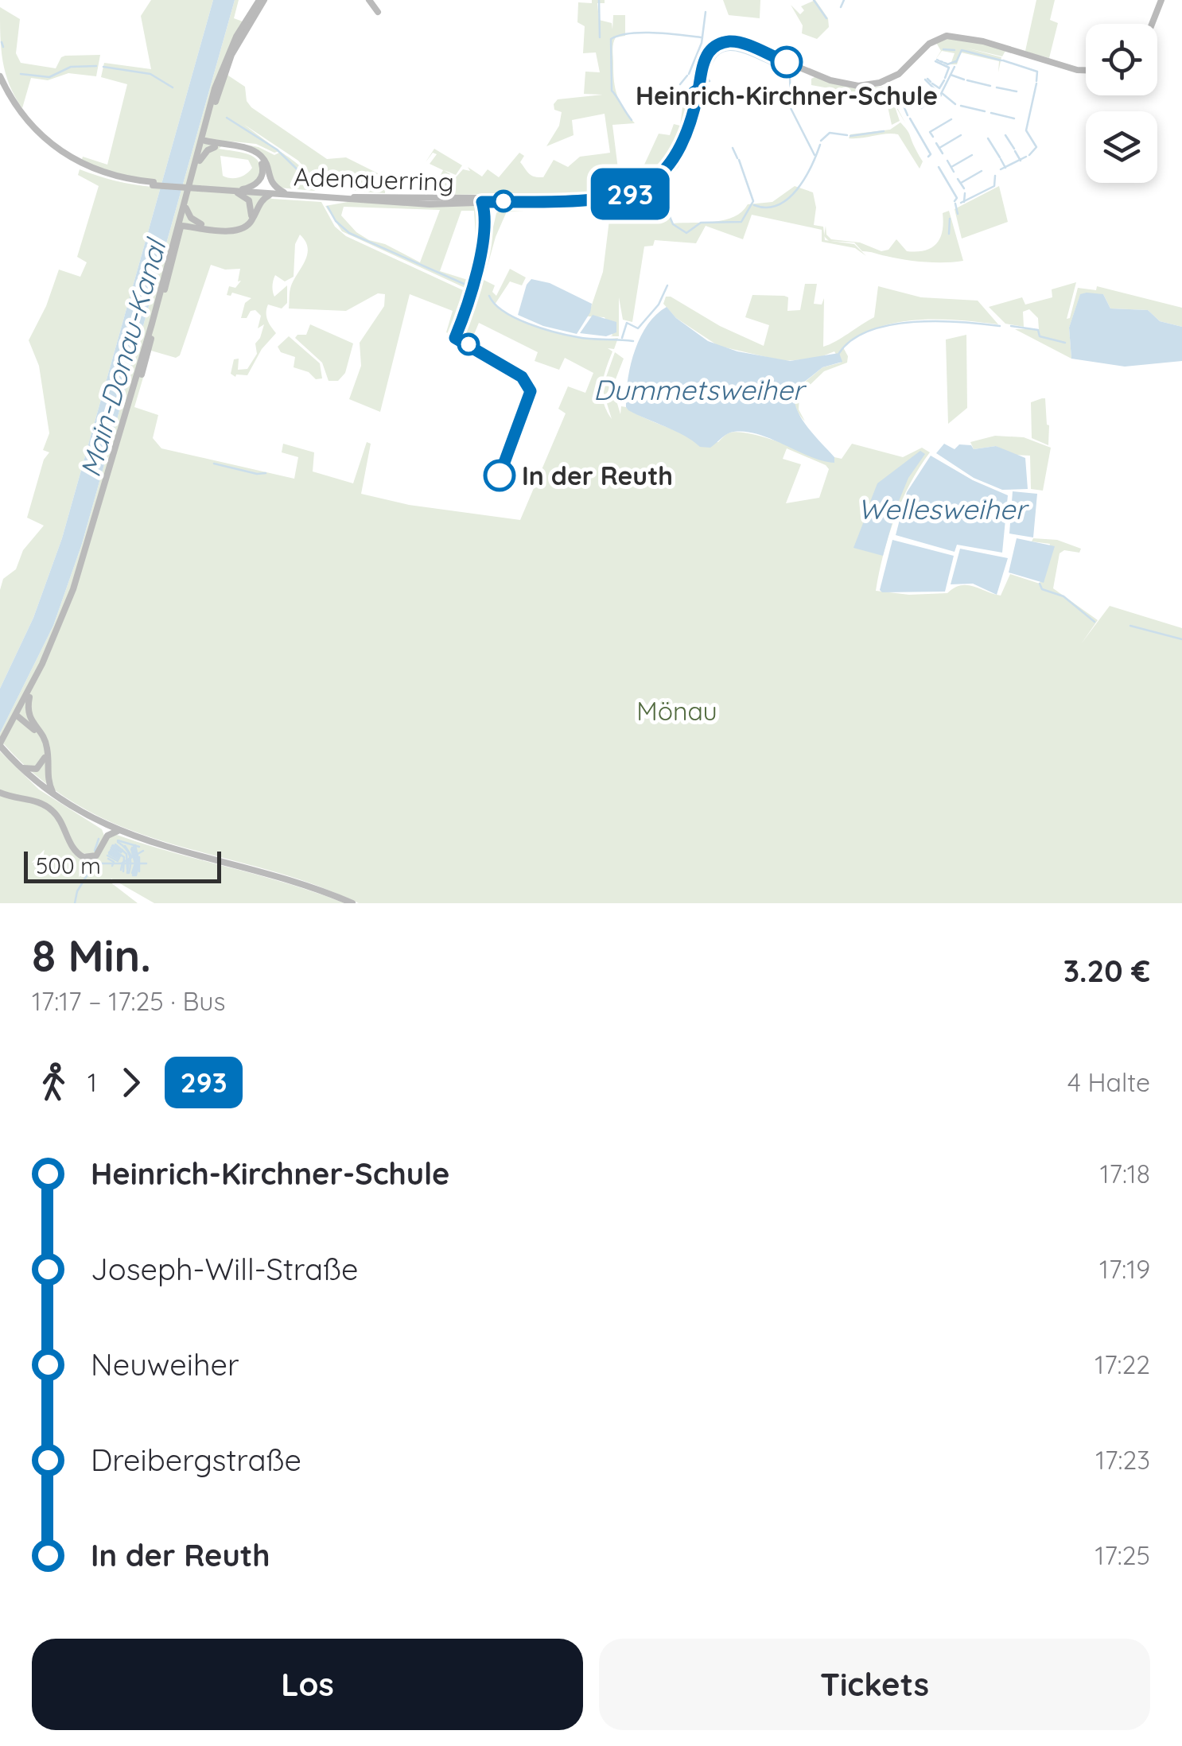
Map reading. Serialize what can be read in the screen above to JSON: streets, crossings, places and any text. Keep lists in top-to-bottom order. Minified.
{"streets":{"main road":["Adenauerring"]},"water":["Main-Donau-Kanal","Dummetsweiher","Wellesweiher"],"parks":["Mönau"],"places":["Heinrich-Kirchner-Schule","In der Reuth"],"lines":["bus line 293"],"scale_bar":"500 m","page":{"on_map":"293","scale":"500 m","heading":["8 Min.","17:17 – 17:25 · Bus","3.20 €"],"legs":["1","293","4 Halte"],"list":[{"name":"Heinrich-Kirchner-Schule","value":"17:18"},{"name":"Joseph-Will-Straße","value":"17:19"},{"name":"Neuweiher","value":"17:22"},{"name":"Dreibergstraße","value":"17:23"},{"name":"In der Reuth","value":"17:25"}],"buttons":["Los","Tickets"]}}
